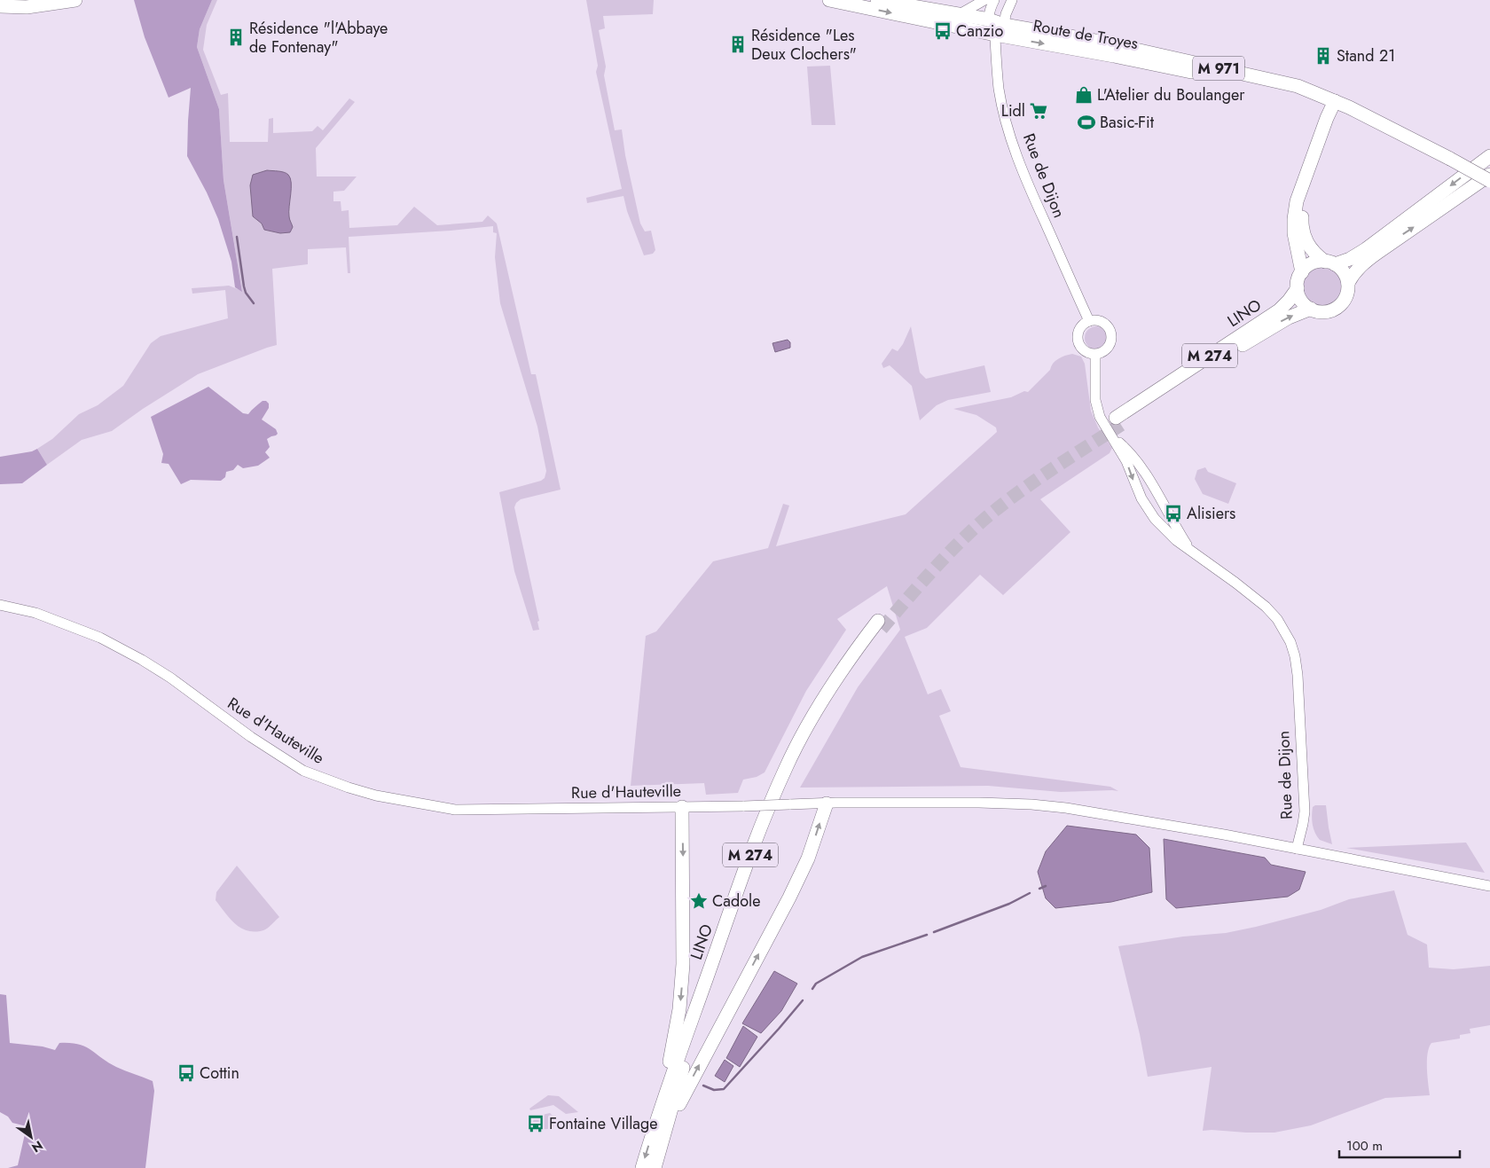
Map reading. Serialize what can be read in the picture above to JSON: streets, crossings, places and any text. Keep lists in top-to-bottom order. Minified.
{"streets":{"main road":["M 971","LINO","M 274"],"street":["Rue de Dijon","Rue d'Hauteville"]},"crossings":[["M 971","Rue de Dijon"],["Rue de Dijon","Rue d'Hauteville"]],"places":{"bus stop":["Canzio","Alisiers","Cottin","Fontaine Village"],"building":["Résidence \"l'Abbaye de Fontenay\"","Résidence \"Les Deux Clochers\"","Stand 21"],"shop":["L'Atelier du Boulanger"],"supermarket":["Lidl"],"sports":["Basic-Fit"],"place":["Cadole"]},"scale_bar":"100 m","north":"bottom right"}
